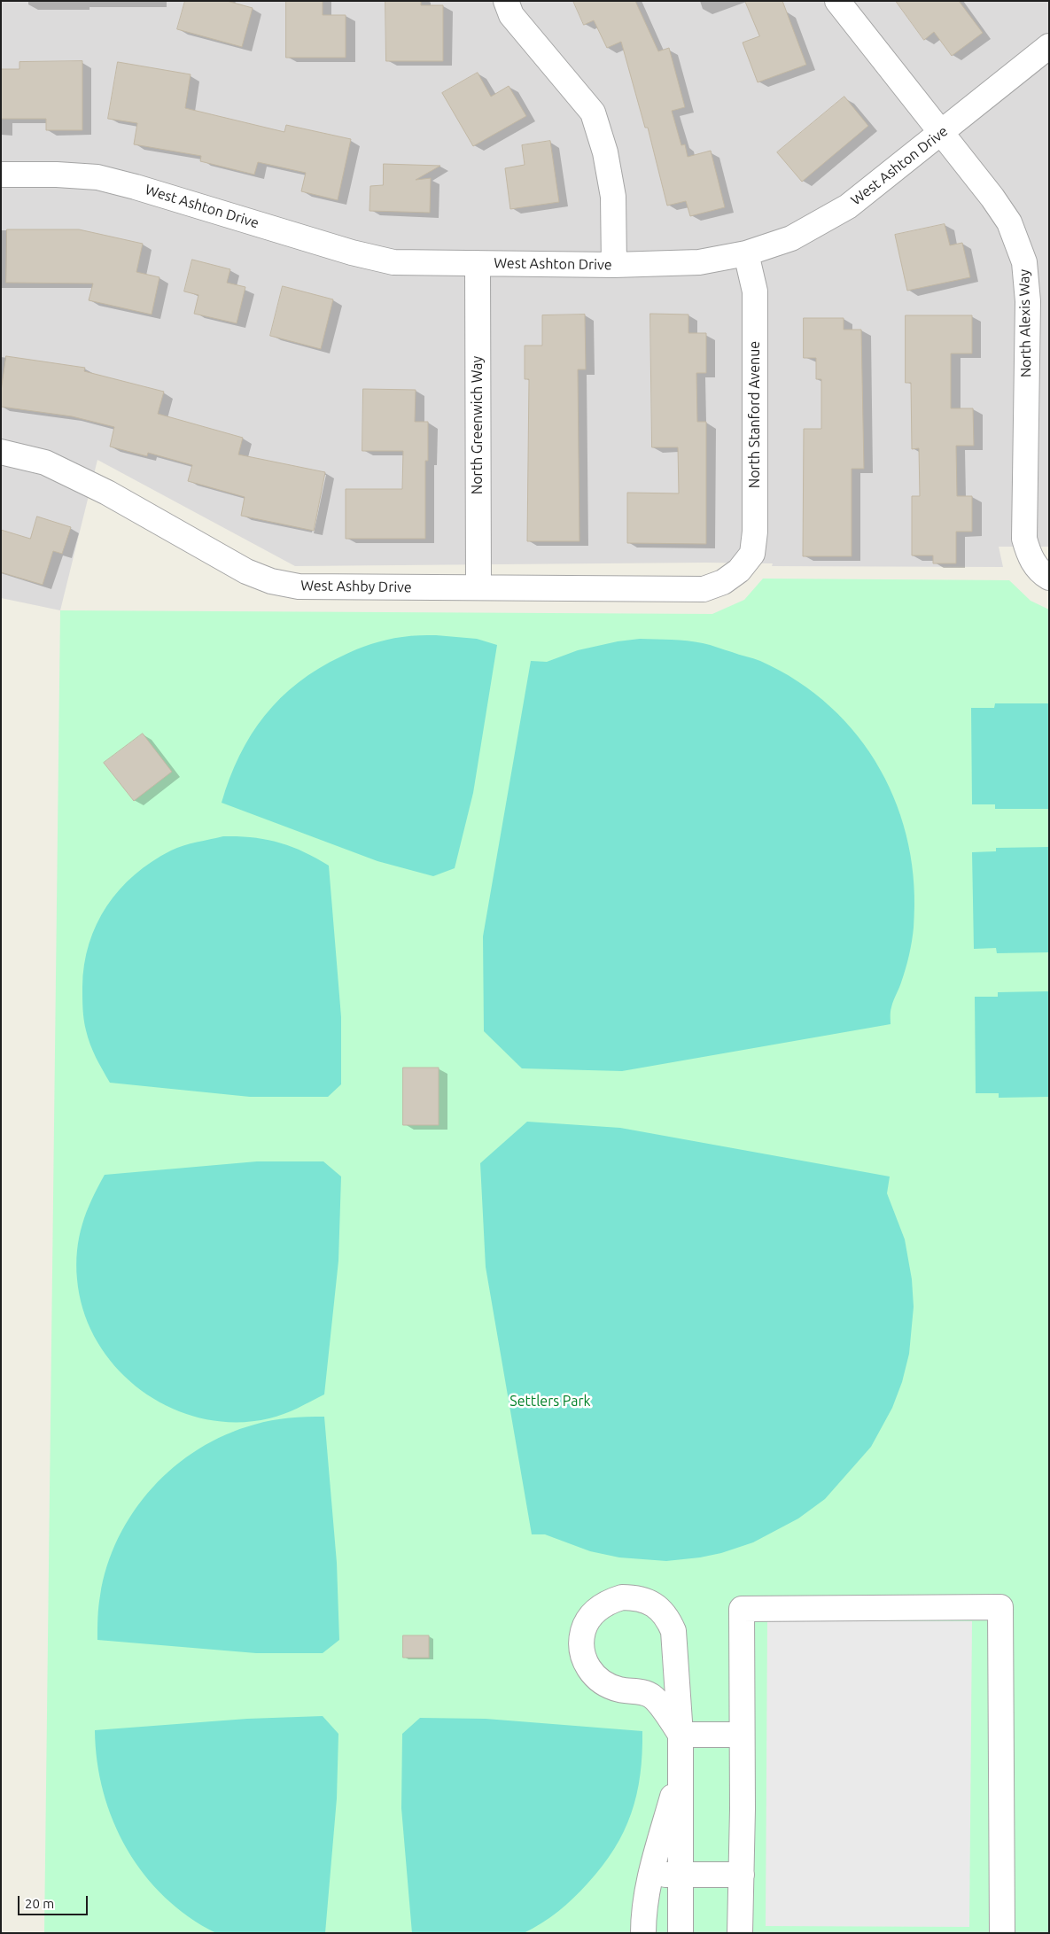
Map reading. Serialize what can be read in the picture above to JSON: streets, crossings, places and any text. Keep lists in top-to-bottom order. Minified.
{"streets":{"street":["West Ashton Drive","North Alexis Way","North Stanford Avenue","North Greenwich Way","West Ashby Drive"]},"crossings":[["West Ashton Drive","North Alexis Way"],["West Ashton Drive","North Stanford Avenue"],["West Ashton Drive","North Greenwich Way"],["North Stanford Avenue","West Ashby Drive"],["North Greenwich Way","West Ashby Drive"]],"parks":["Settlers Park"],"scale_bar":"20 m"}
